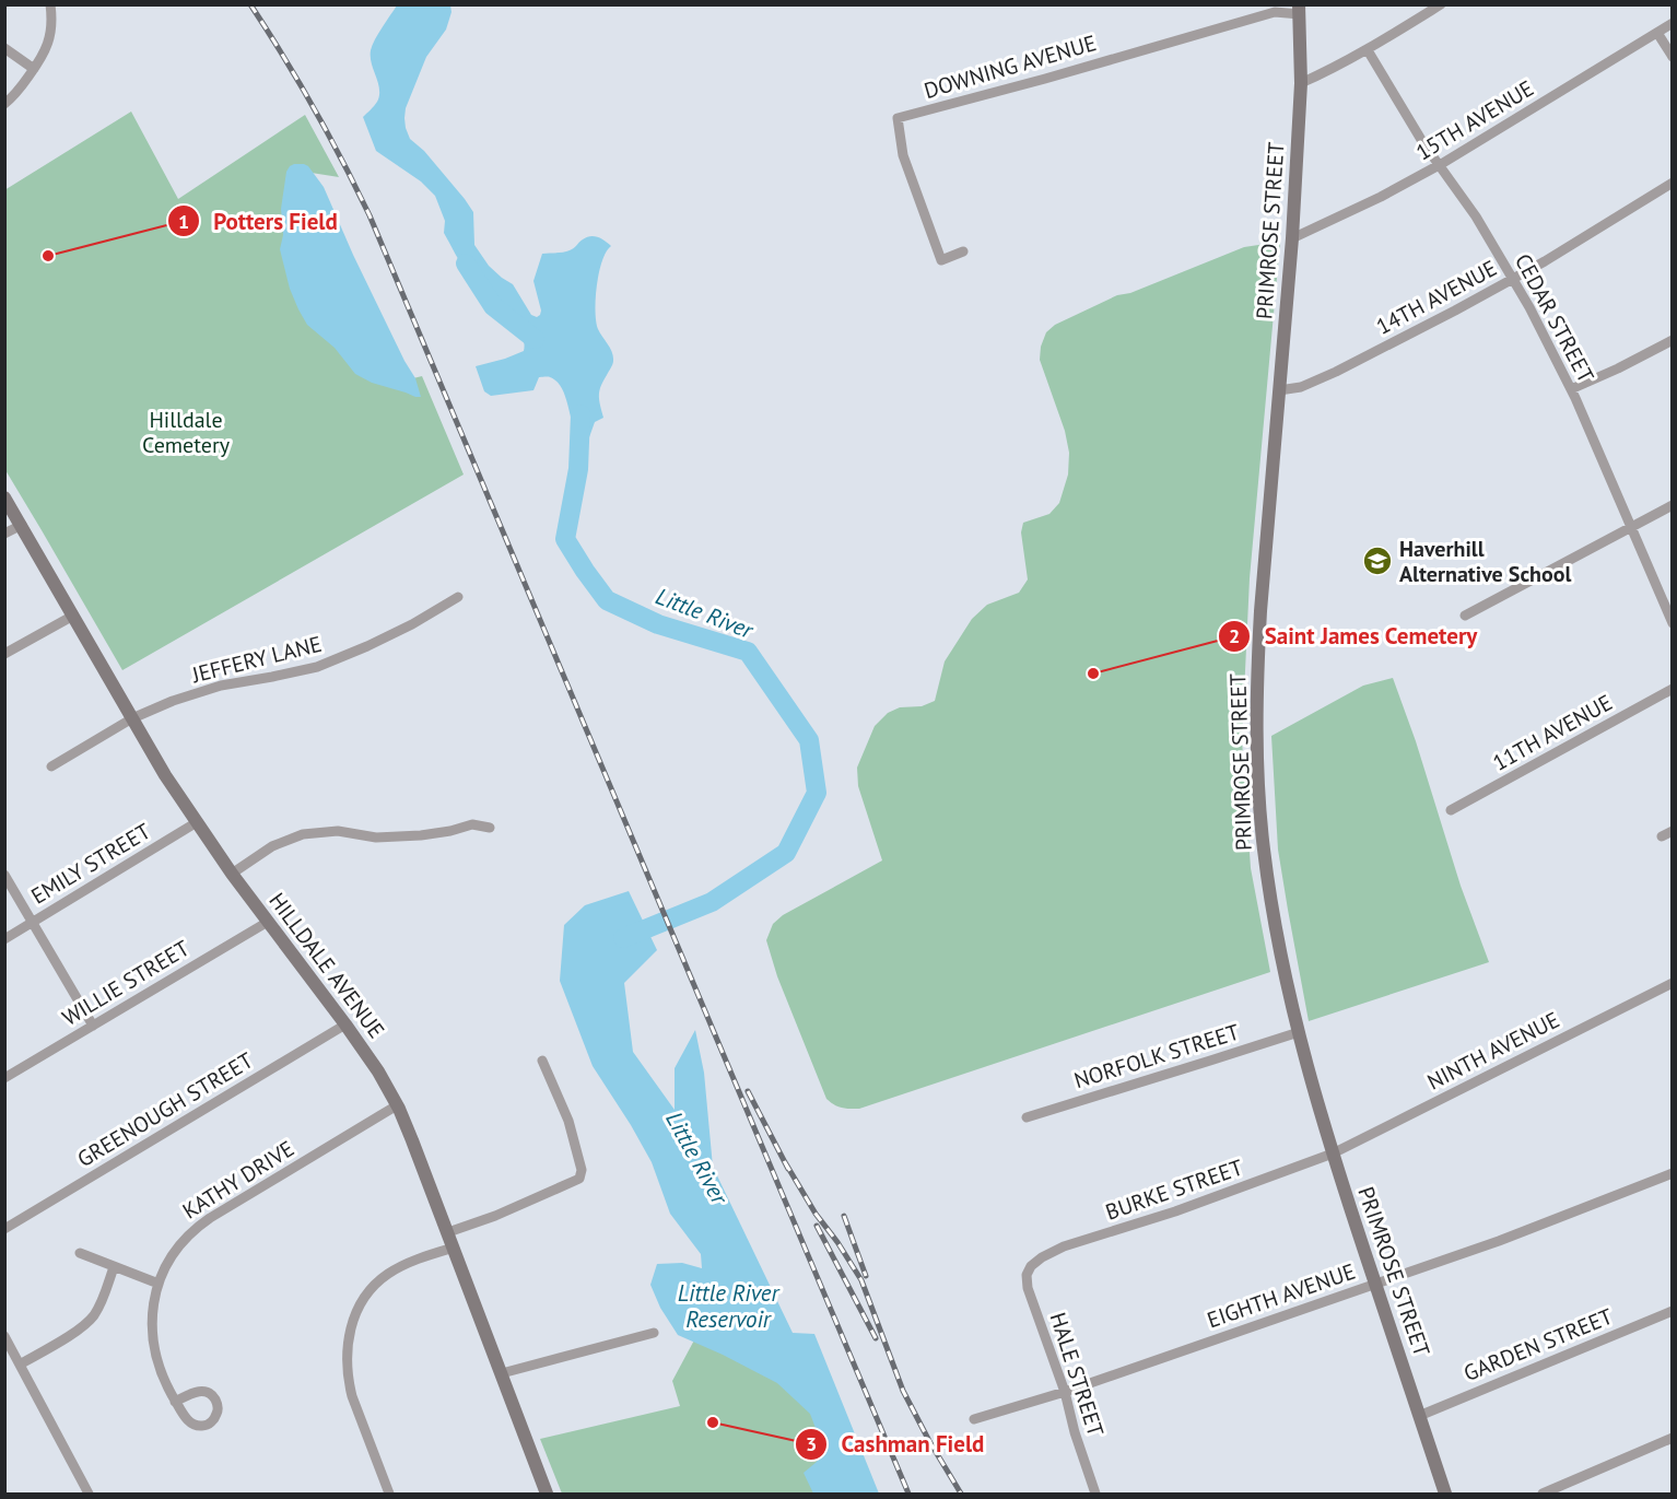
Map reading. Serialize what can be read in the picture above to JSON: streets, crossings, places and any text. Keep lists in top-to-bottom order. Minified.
{"streets":{"main road":["PRIMROSE STREET","HILLDALE AVENUE"],"street":["DOWNING AVENUE","15TH AVENUE","14TH AVENUE","CEDAR STREET","JEFFERY LANE","11TH AVENUE","EMILY STREET","WILLIE STREET","NINTH AVENUE","NORFOLK STREET","GREENOUGH STREET","KATHY DRIVE","BURKE STREET","EIGHTH AVENUE","GARDEN STREET","HALE STREET"]},"crossings":[["DOWNING AVENUE","PRIMROSE STREET"],["15TH AVENUE","PRIMROSE STREET"],["15TH AVENUE","CEDAR STREET"],["PRIMROSE STREET","14TH AVENUE"],["PRIMROSE STREET","NINTH AVENUE"],["PRIMROSE STREET","NORFOLK STREET"],["PRIMROSE STREET","BURKE STREET"],["PRIMROSE STREET","EIGHTH AVENUE"],["PRIMROSE STREET","GARDEN STREET"],["14TH AVENUE","CEDAR STREET"],["JEFFERY LANE","HILLDALE AVENUE"],["EMILY STREET","HILLDALE AVENUE"],["HILLDALE AVENUE","WILLIE STREET"],["HILLDALE AVENUE","GREENOUGH STREET"],["HILLDALE AVENUE","KATHY DRIVE"],["NINTH AVENUE","BURKE STREET"],["BURKE STREET","HALE STREET"],["EIGHTH AVENUE","HALE STREET"]],"water":["Little River","Little River Reservoir"],"parks":["Hilldale Cemetery"],"places":{"other":["Potters Field","Saint James Cemetery","Cashman Field"],"school or university":["Haverhill Alternative School"]}}
